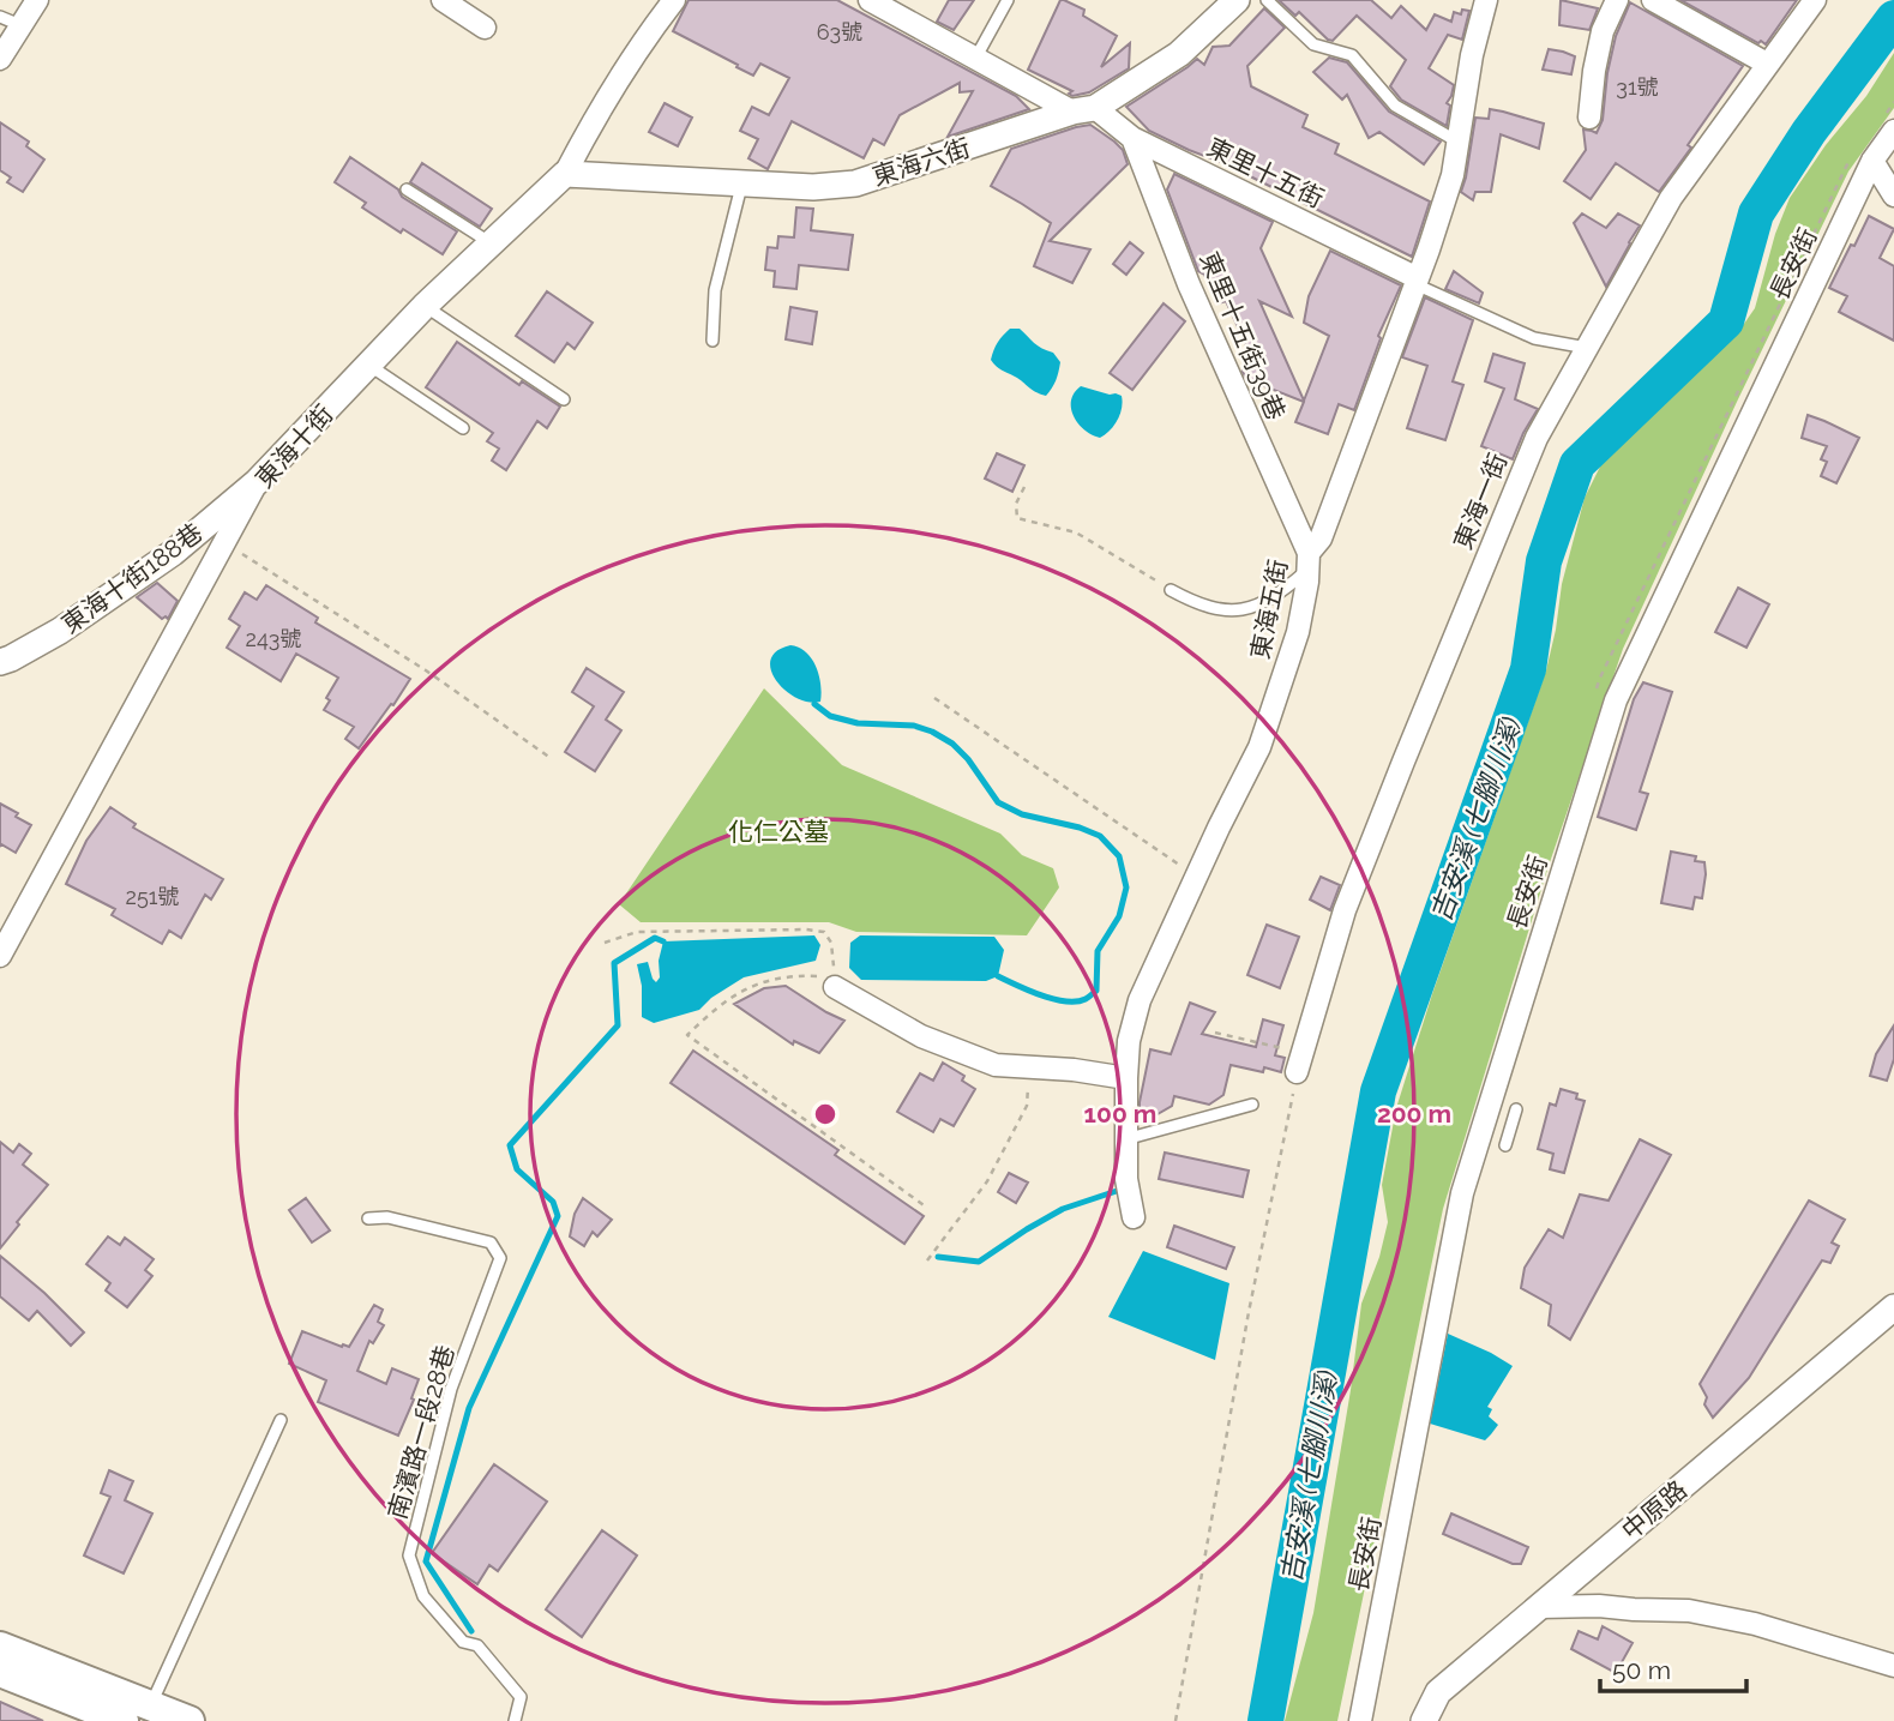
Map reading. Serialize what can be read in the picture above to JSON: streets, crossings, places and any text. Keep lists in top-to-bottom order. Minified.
{"streets":{"street":["東海六街","東里十五街","長安街","東里十五街39巷","東海十街","東海一街","東海十街188巷","東海五街","中原路"],"lane":["南濱路一段28巷"]},"crossings":[["東海六街","東里十五街"],["東海六街","東海十街"],["東里十五街","東里十五街39巷"],["東里十五街","東海五街"],["東里十五街39巷","東海五街"],["東海十街","東海十街188巷"]],"water":["吉安溪 (七腳川溪)"],"parks":["化仁公墓"],"house_numbers":["63號","31號","243號","251號"],"scale_bar":"50 m","rings":["100 m","200 m"]}
